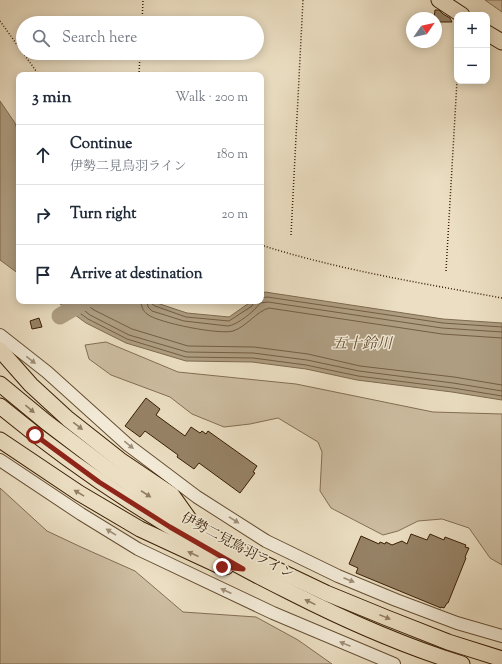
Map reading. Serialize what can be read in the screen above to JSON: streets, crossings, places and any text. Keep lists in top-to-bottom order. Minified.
{"streets":{"main road":["伊勢二見鳥羽ライン"]},"water":["五十鈴川"],"north":"top right","page":{"map_buttons":["+","−"],"search":"Search here","heading":["3 min","Walk · 200 m"],"list":[["Continue","伊勢二見鳥羽ライン","180 m"],["Turn right","20 m"],"Arrive at destination"]}}
